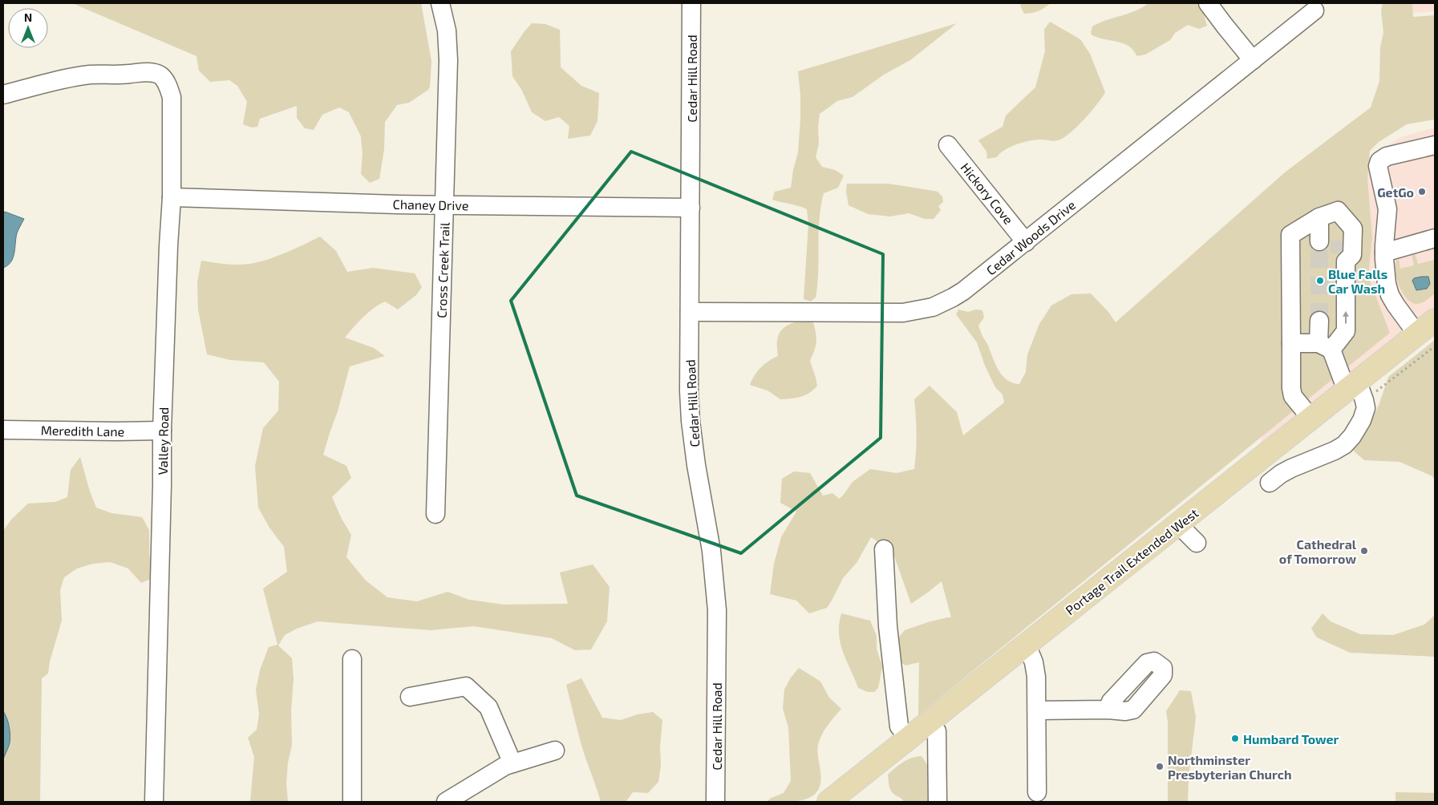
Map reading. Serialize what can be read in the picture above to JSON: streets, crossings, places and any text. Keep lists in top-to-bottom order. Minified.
{"streets":{"main road":["Portage Trail Extended West"],"street":["Cedar Hill Road","Hickory Cove","Chaney Drive","Cedar Woods Drive","Cross Creek Trail","Meredith Lane","Valley Road"]},"crossings":[["Cedar Hill Road","Chaney Drive"],["Cedar Hill Road","Cedar Woods Drive"],["Hickory Cove","Cedar Woods Drive"],["Chaney Drive","Cross Creek Trail"],["Chaney Drive","Valley Road"],["Meredith Lane","Valley Road"]],"places":["GetGo","Blue Falls Car Wash","Cathedral of Tomorrow","Humbard Tower","Northminster Presbyterian Church"],"north":"top"}
